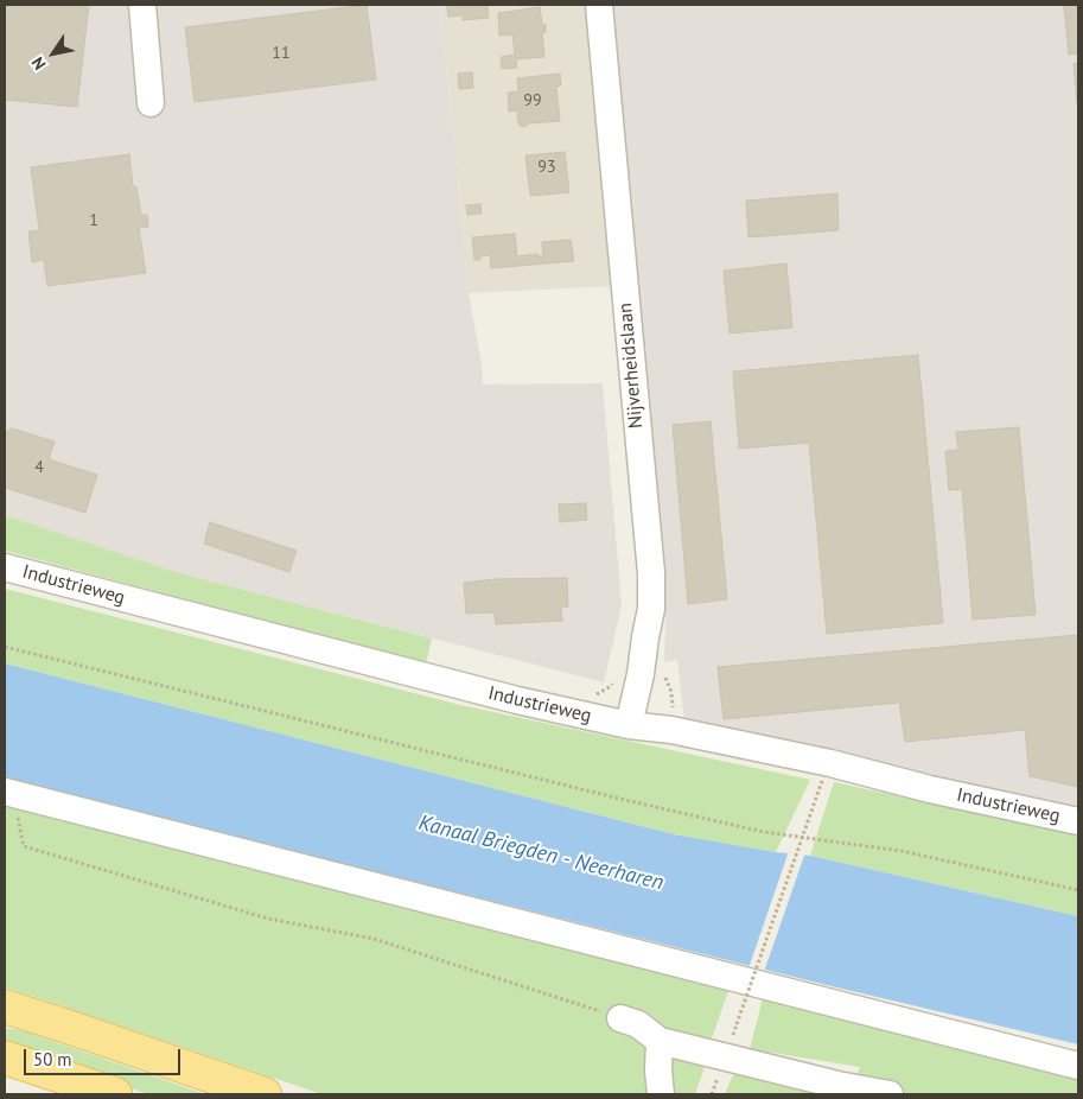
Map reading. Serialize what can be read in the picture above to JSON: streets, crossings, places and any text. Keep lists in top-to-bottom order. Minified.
{"streets":{"street":["Nijverheidslaan","Industrieweg"]},"crossings":[["Nijverheidslaan","Industrieweg"]],"water":["Kanaal Briegden - Neerharen"],"house_numbers":["11","99","93","1","4"],"scale_bar":"50 m","north":"bottom left"}
